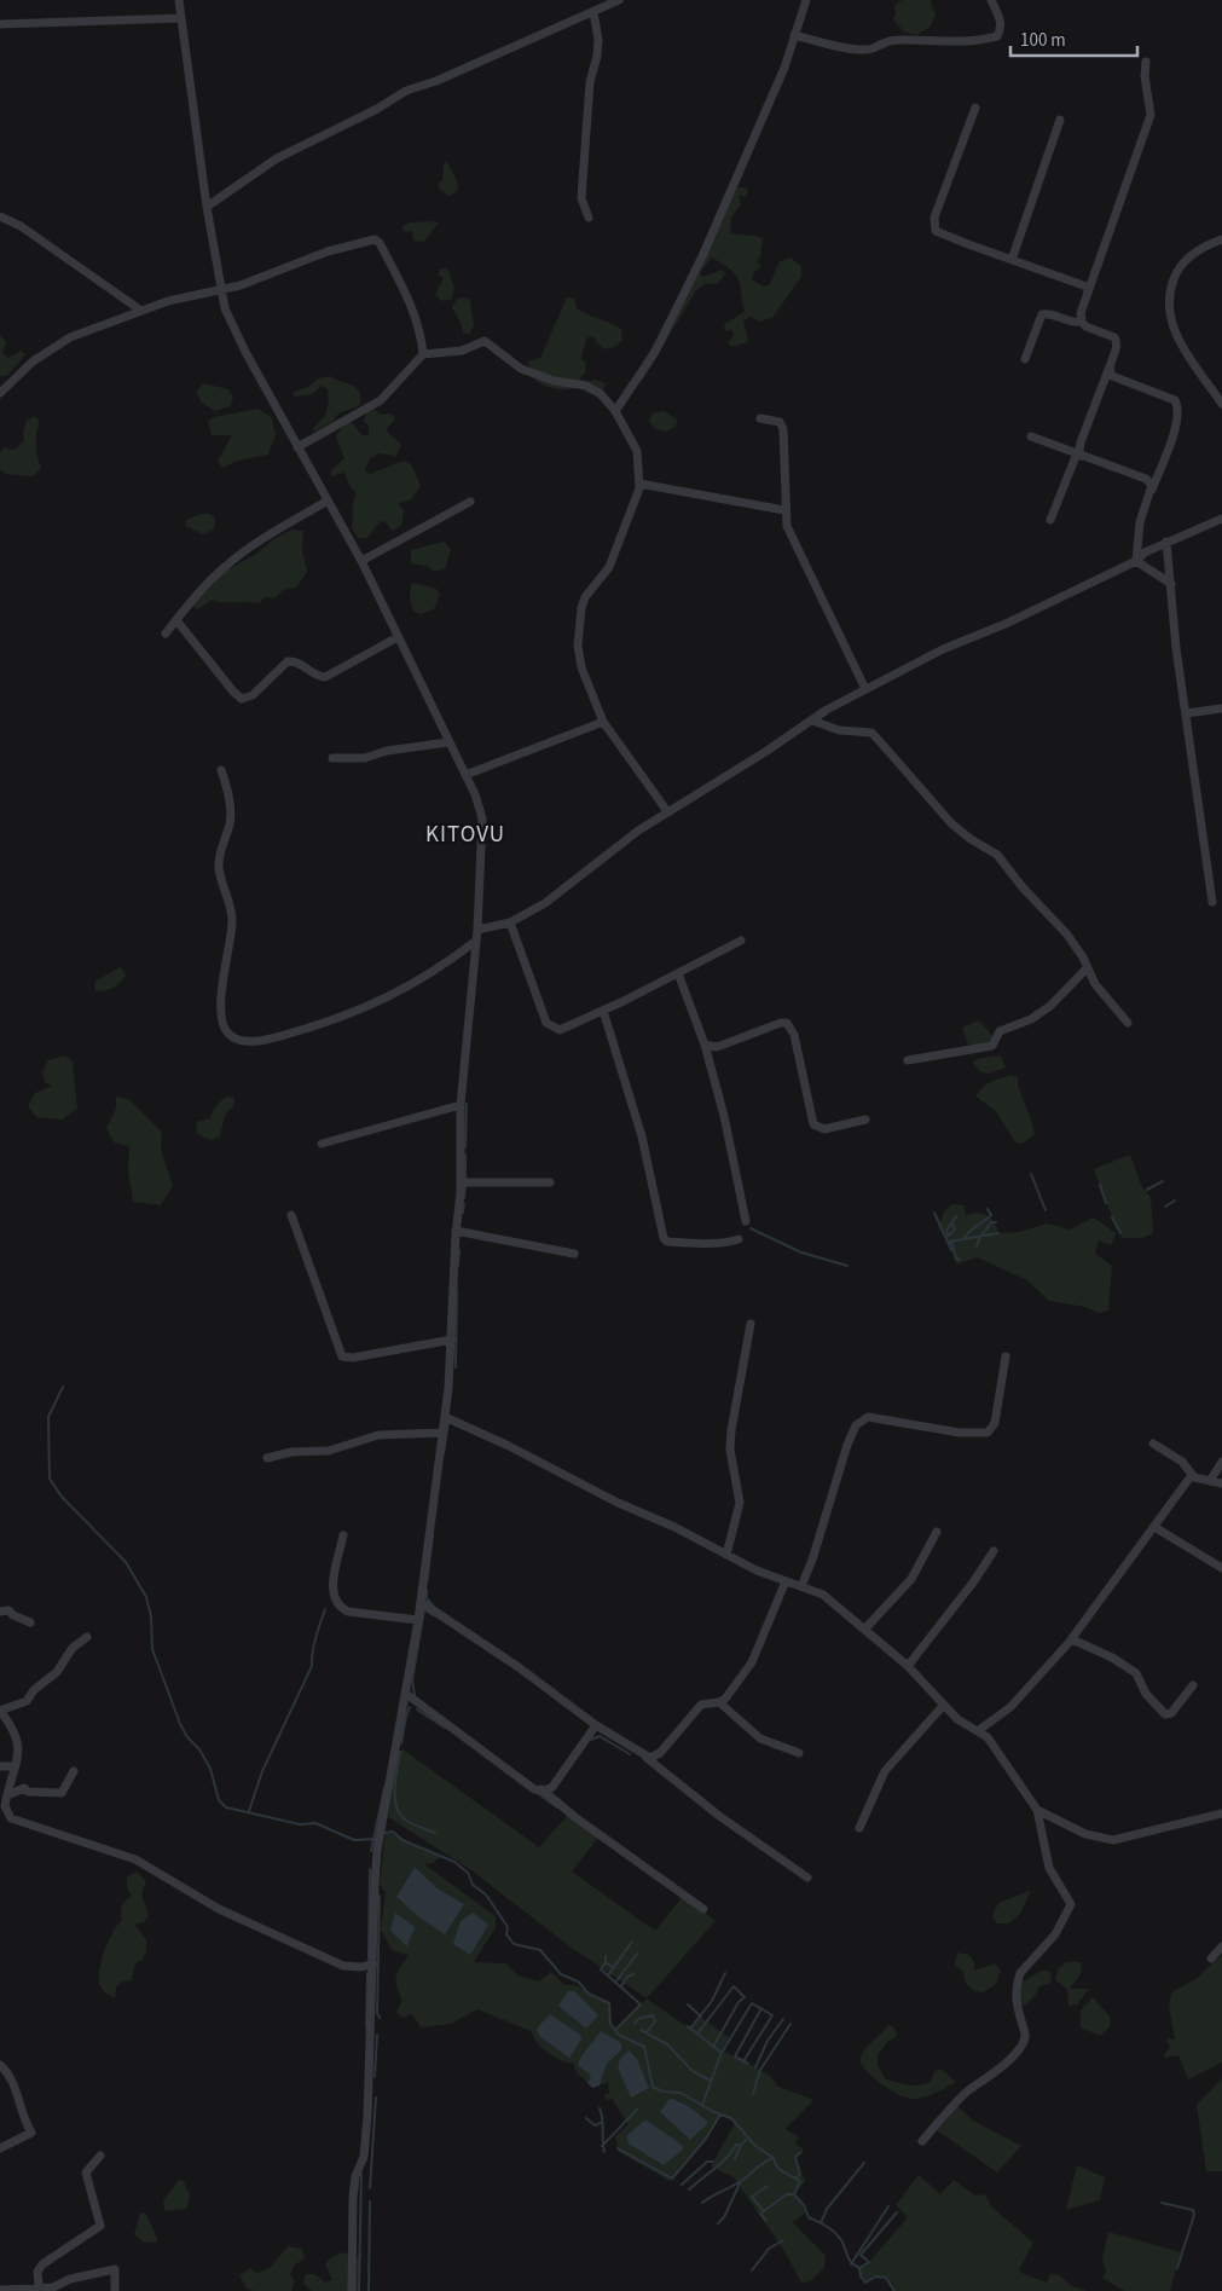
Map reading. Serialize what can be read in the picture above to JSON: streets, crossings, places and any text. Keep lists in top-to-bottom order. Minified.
{"districts":["KITOVU"],"scale_bar":"100 m"}
